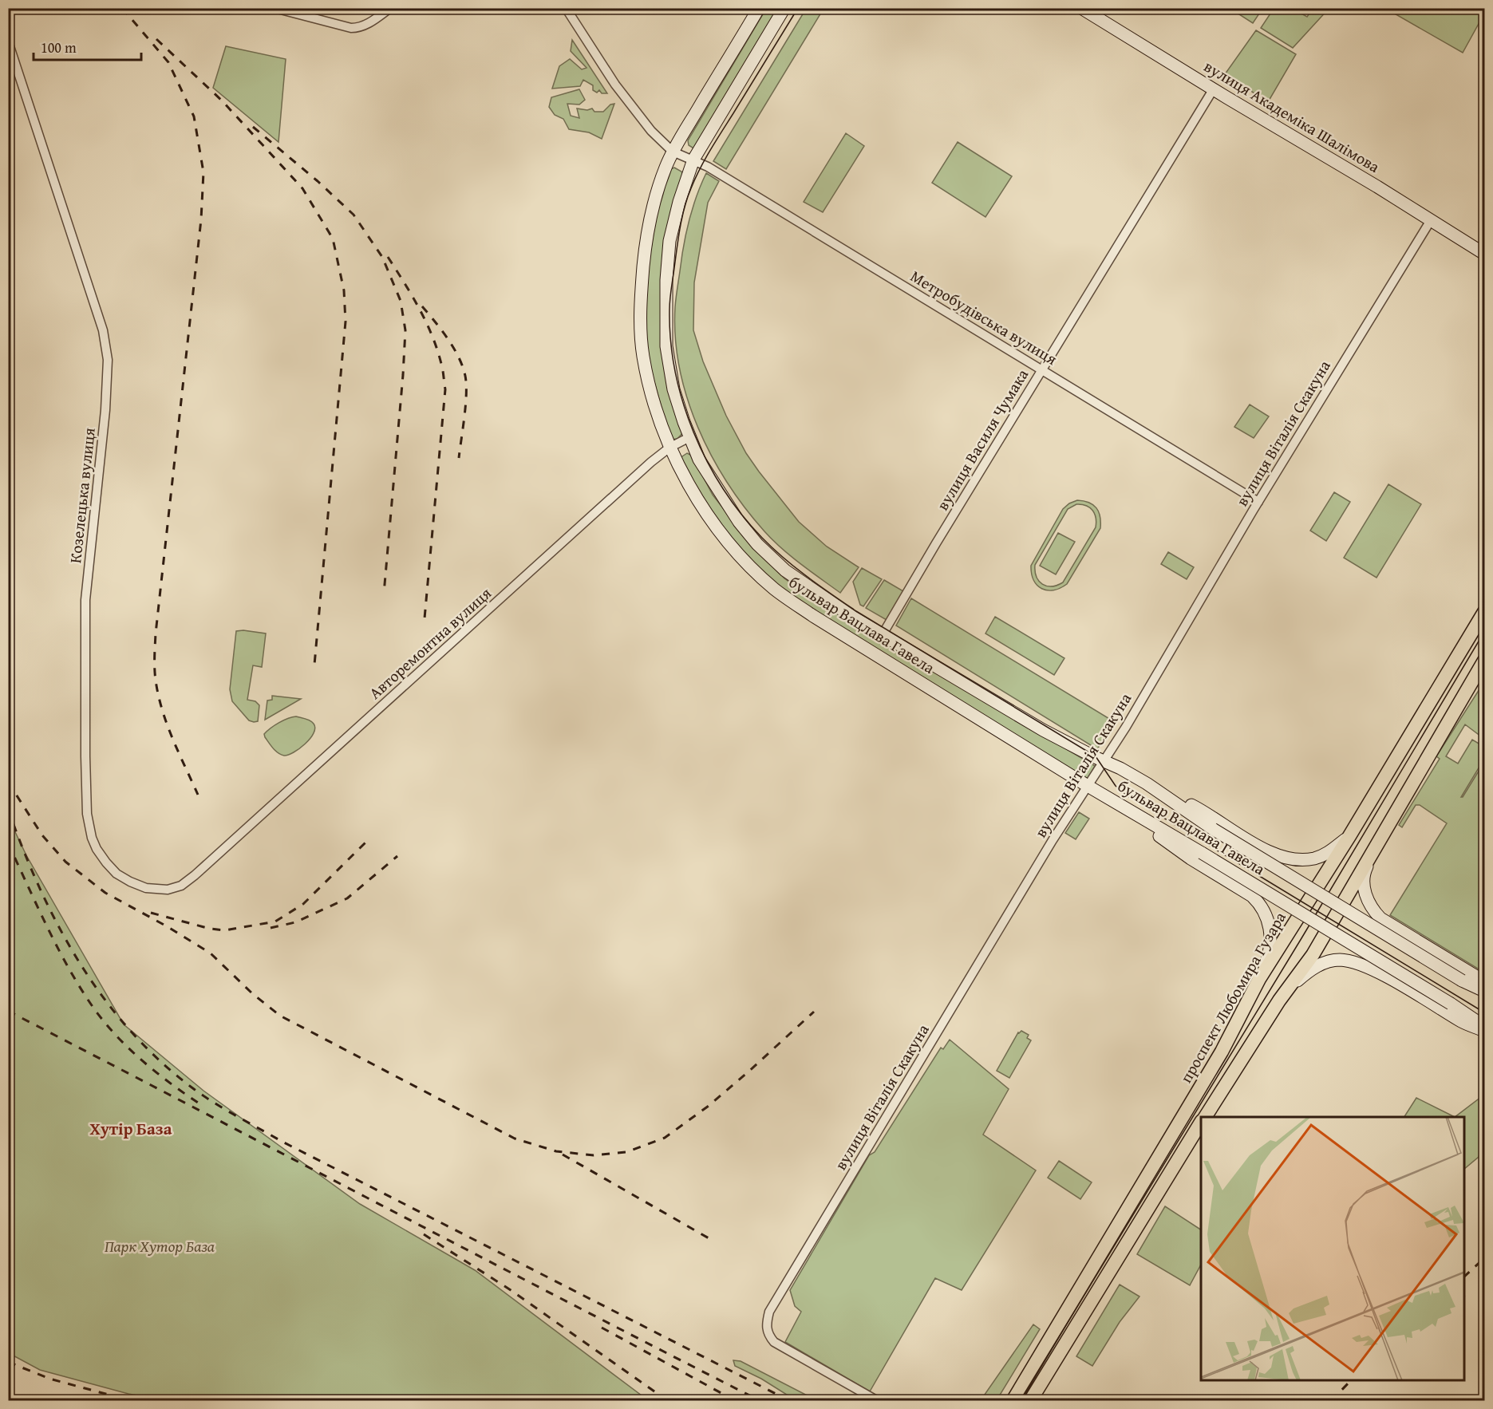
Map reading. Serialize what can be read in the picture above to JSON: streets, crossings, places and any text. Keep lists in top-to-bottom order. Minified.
{"streets":{"main road":["вулиця Академіка Шалімова","бульвар Вацлава Гавела","проспект Любомира Гузара"],"street":["Метробудівська вулиця","вулиця Віталія Скакуна","вулиця Василя Чумака","Козелецька вулиця","Авторемонтна вулиця"]},"crossings":[["вулиця Академіка Шалімова","вулиця Віталія Скакуна"],["вулиця Академіка Шалімова","вулиця Василя Чумака"],["Метробудівська вулиця","вулиця Віталія Скакуна"],["Метробудівська вулиця","вулиця Василя Чумака"],["Метробудівська вулиця","бульвар Вацлава Гавела"],["вулиця Віталія Скакуна","бульвар Вацлава Гавела"],["вулиця Василя Чумака","бульвар Вацлава Гавела"],["Козелецька вулиця","Авторемонтна вулиця"],["бульвар Вацлава Гавела","Авторемонтна вулиця"]],"districts":["Хутір База"],"parks":["Парк Хутор База"],"scale_bar":"100 m"}
